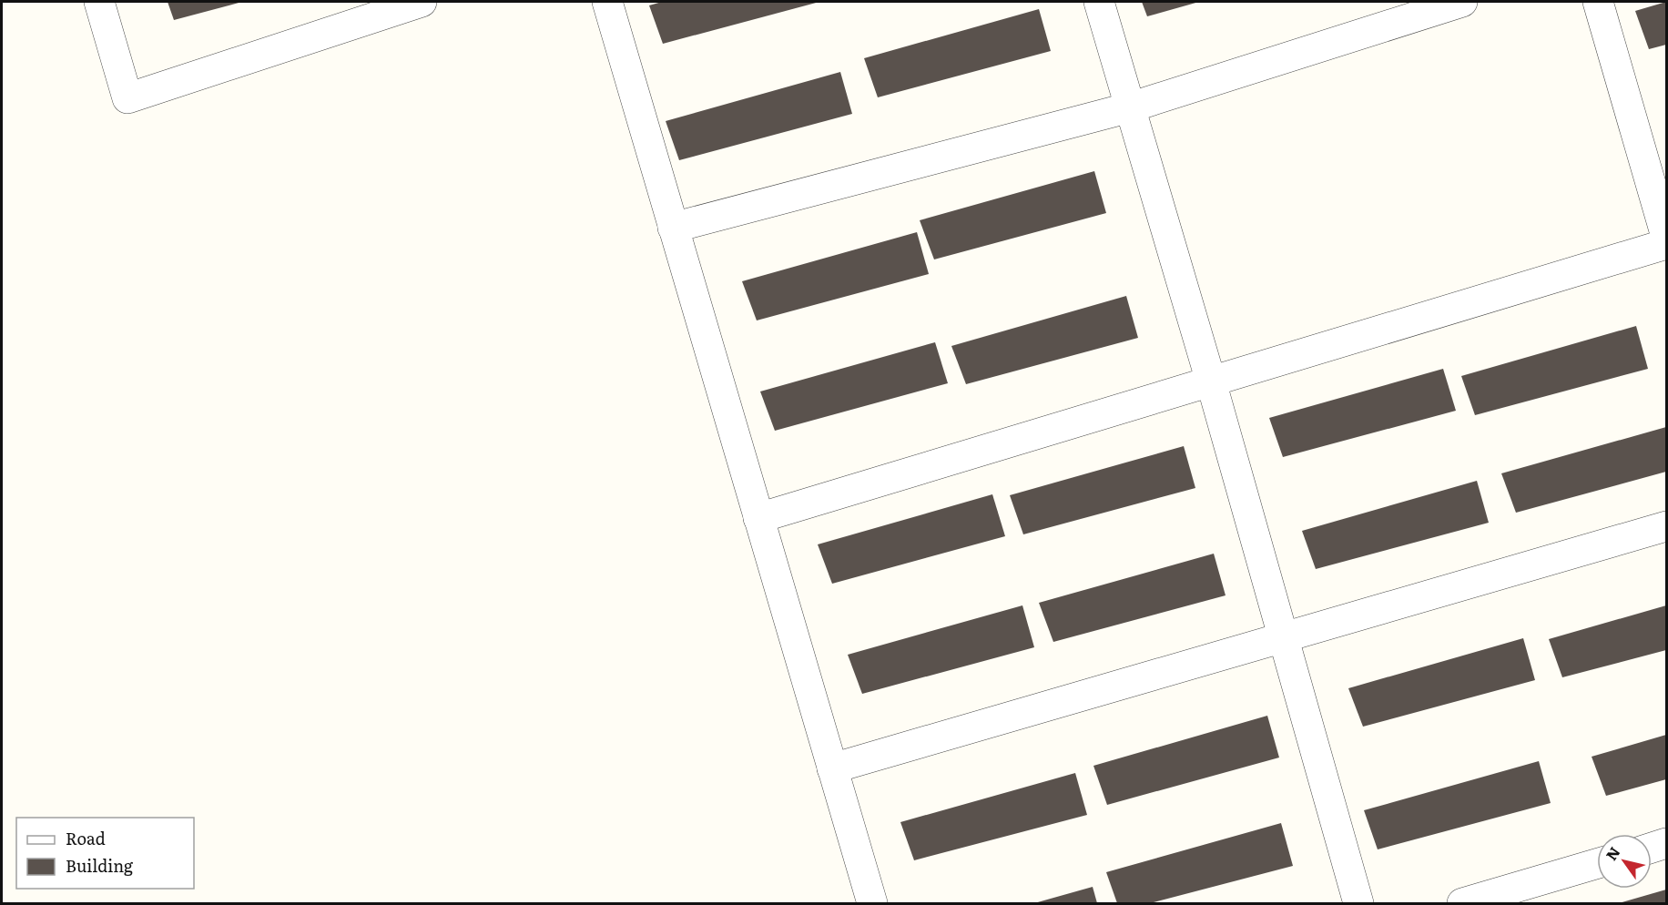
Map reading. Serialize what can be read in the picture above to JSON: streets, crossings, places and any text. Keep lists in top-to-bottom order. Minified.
{"legend":["Road","Building"],"north":"top left"}
